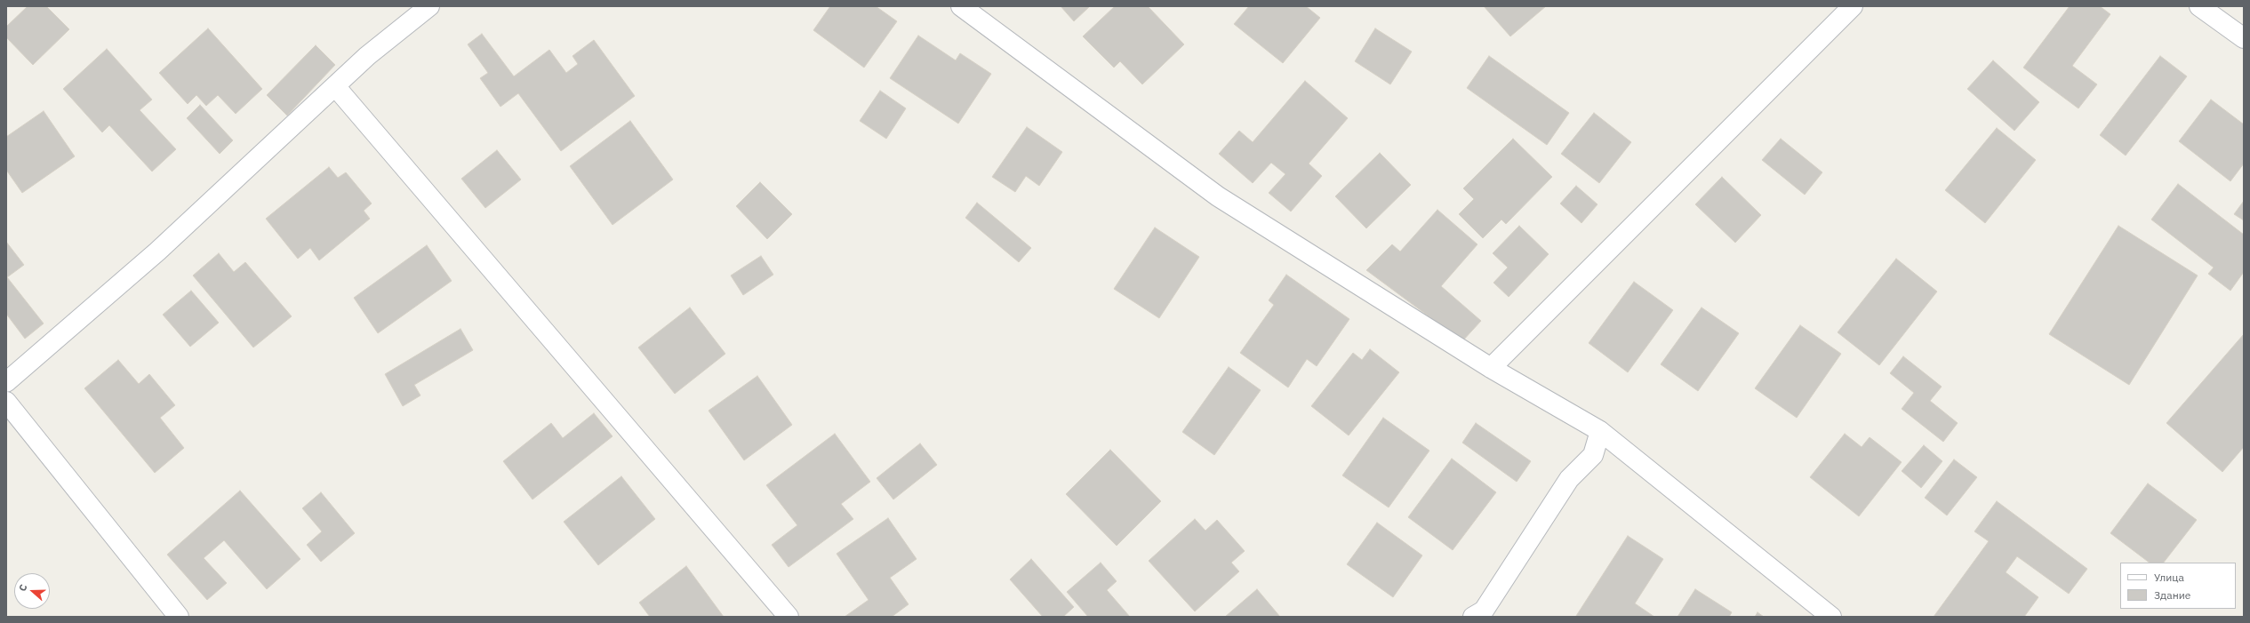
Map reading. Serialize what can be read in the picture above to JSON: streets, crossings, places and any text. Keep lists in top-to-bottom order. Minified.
{"legend":["Улица","Здание"],"north":"left"}
